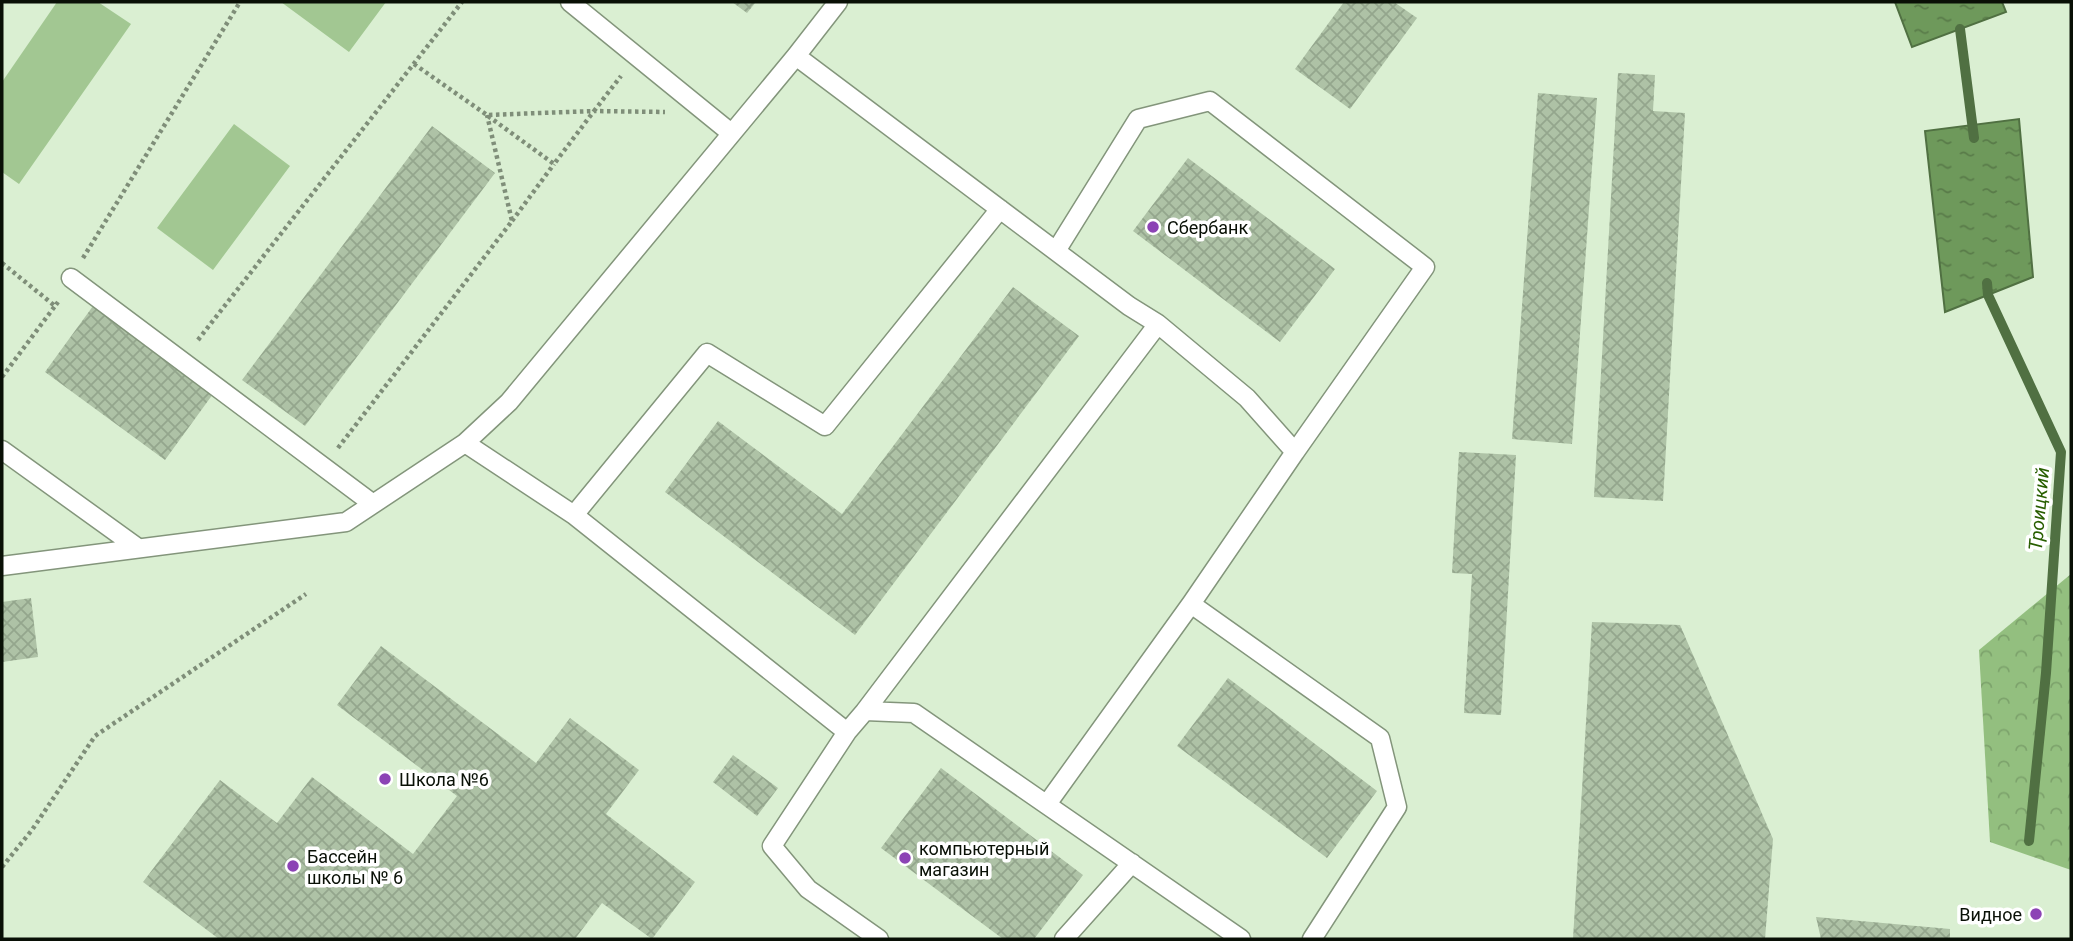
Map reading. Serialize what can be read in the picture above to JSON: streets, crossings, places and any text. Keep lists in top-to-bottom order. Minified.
{"water":["Троицкий"],"places":["Сбербанк","Школа №6","компьютерный магазин","Бассейн школы № 6","Видное"]}
